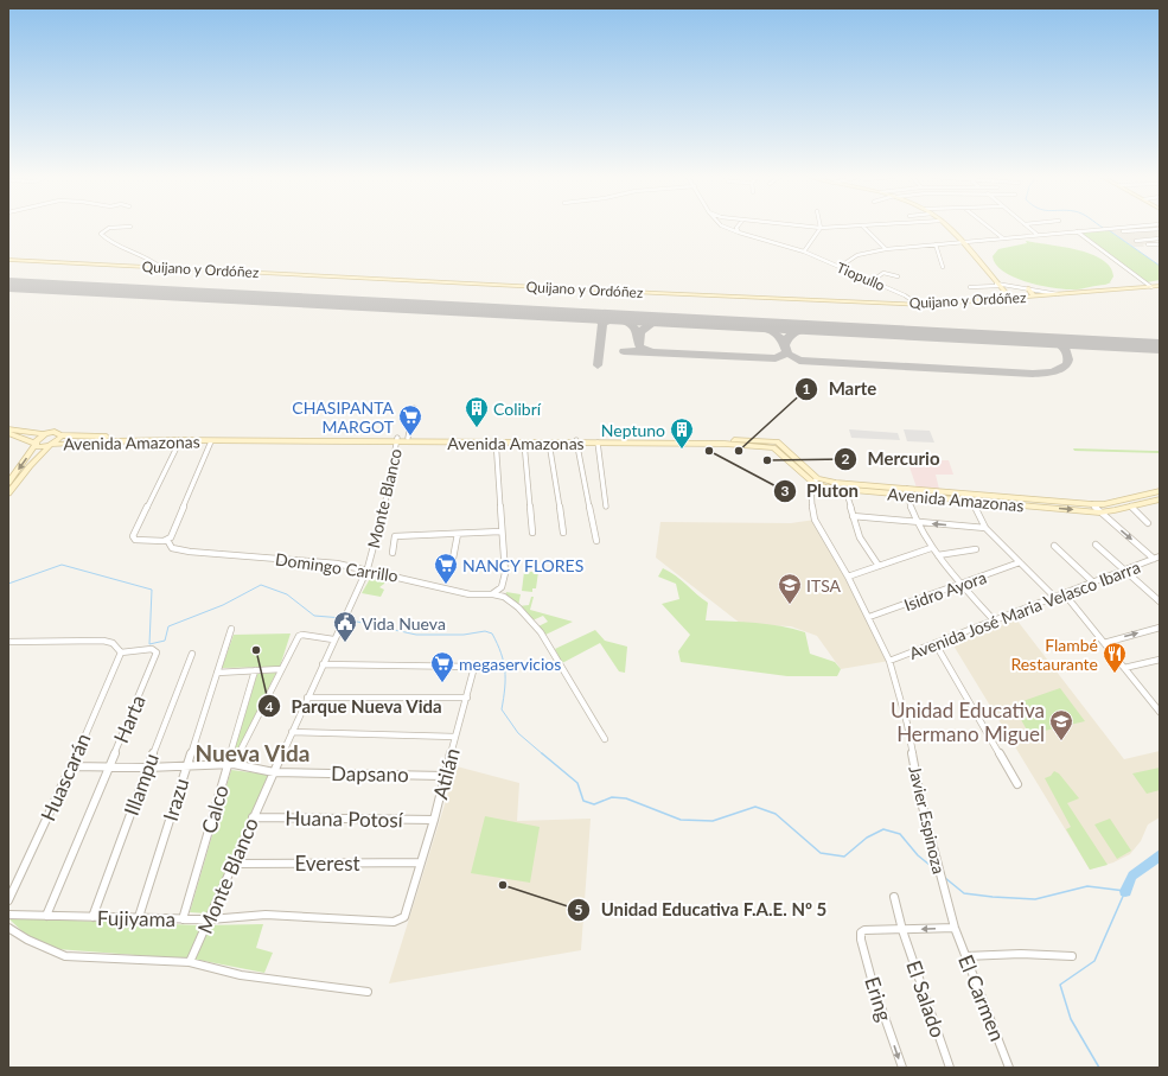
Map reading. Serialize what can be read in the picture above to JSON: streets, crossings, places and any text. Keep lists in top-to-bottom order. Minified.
{"streets":{"main road":["Quijano y Ordóñez","Avenida Amazonas"],"street":["Tiopullo","Monte Blanco","Domingo Carrillo","Isidro Ayora","Avenida José Maria Velasco Ibarra","Harta","Dapsano","Atilán","Huascarán","Illampu","Irazu","Calco","Huana Potosí","Javier Espinoza","Everest","Fujiyama","El Carmen","Ering","El Salado"]},"crossings":[["Quijano y Ordóñez","Tiopullo"],["Avenida Amazonas","Monte Blanco"],["Avenida Amazonas","Javier Espinoza"],["Monte Blanco","Domingo Carrillo"],["Monte Blanco","Dapsano"],["Monte Blanco","Atilán"],["Monte Blanco","Huana Potosí"],["Monte Blanco","Everest"],["Monte Blanco","Fujiyama"],["Isidro Ayora","Javier Espinoza"],["Avenida José Maria Velasco Ibarra","Javier Espinoza"],["Harta","Dapsano"],["Harta","Huascarán"],["Harta","Fujiyama"],["Dapsano","Atilán"],["Dapsano","Huascarán"],["Dapsano","Illampu"],["Dapsano","Irazu"],["Dapsano","Calco"],["Atilán","Huana Potosí"],["Atilán","Everest"],["Atilán","Fujiyama"],["Illampu","Fujiyama"],["Irazu","Fujiyama"],["Calco","Fujiyama"],["Javier Espinoza","El Carmen"],["Ering","El Salado"]],"districts":["Nueva Vida"],"places":{"building":["Colibrí","Neptuno"],"supermarket":["CHASIPANTA MARGOT","NANCY FLORES","megaservicios"],"other":["Pluton","Marte","Mercurio","Parque Nueva Vida","Unidad Educativa F.A.E. Nº 5"],"school or university":["ITSA","Unidad Educativa Hermano Miguel"],"public building":["Vida Nueva"],"restaurant":["Flambé Restaurante"]}}
